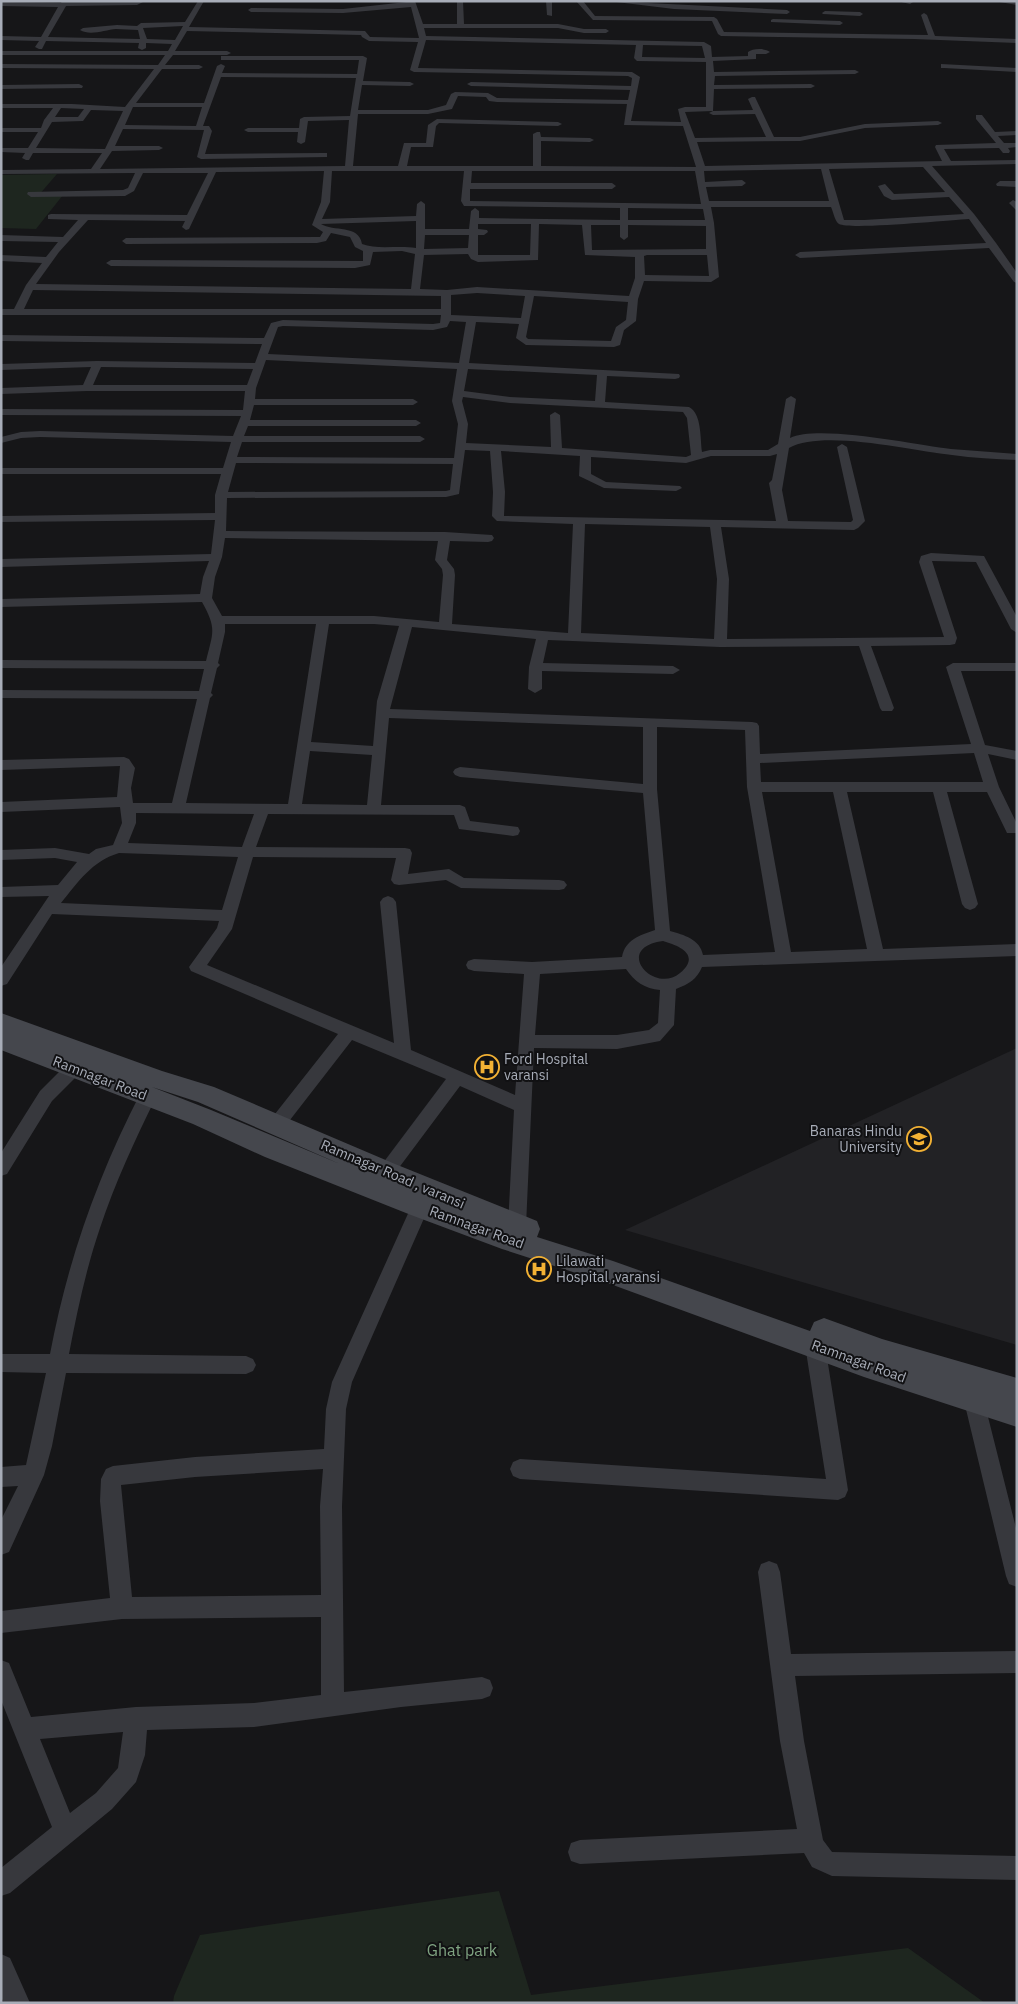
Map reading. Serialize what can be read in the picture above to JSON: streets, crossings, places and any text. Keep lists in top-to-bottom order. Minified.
{"streets":{"main road":["Ramnagar Road","Ramnagar Road , varansi"]},"crossings":[["Ramnagar Road","Ramnagar Road , varansi"]],"parks":["Ghat park"],"places":{"hospital":["Ford Hospital varansi","Lilawati Hospital ,varansi"],"school or university":["Banaras Hindu University"]}}
